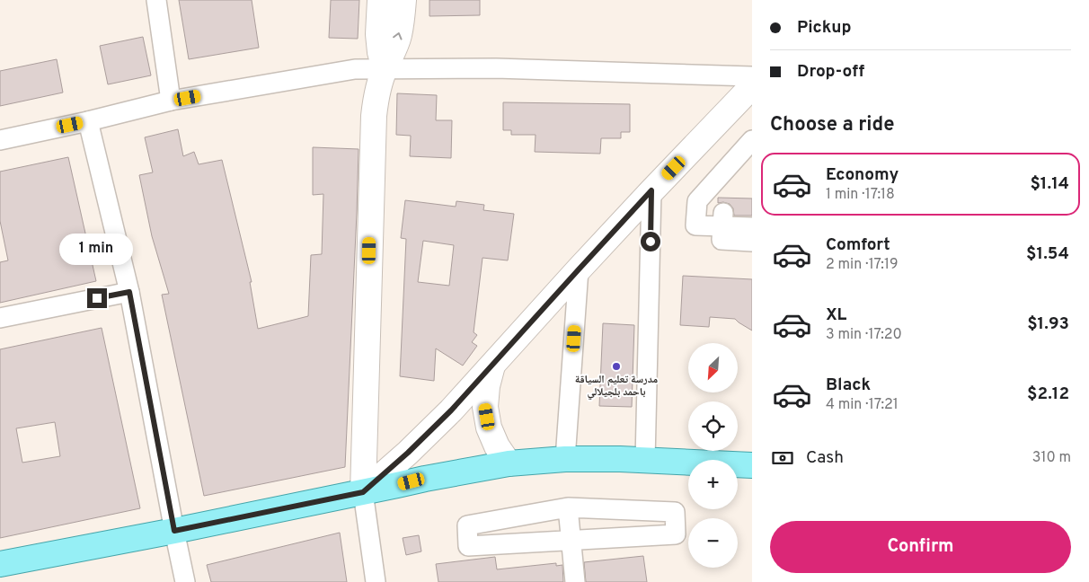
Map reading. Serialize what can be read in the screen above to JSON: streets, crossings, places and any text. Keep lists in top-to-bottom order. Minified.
{"places":["مدرسة تعليم السياقة باحمد بلجيلالي"],"north":"bottom left","page":{"banner":["Pickup","Drop-off"],"heading":"Choose a ride","list":[{"name":"Economy","note":"1 min · 17:18","value":"$1.14"},{"name":"Comfort","note":"2 min · 17:19","value":"$1.54"},{"name":"XL","note":"3 min · 17:20","value":"$1.93"},{"name":"Black","note":"4 min · 17:21","value":"$2.12"}],"bubble":"1 min","map_buttons":["+","−"],"pay":["Cash","310 m"],"buttons":"Confirm"}}
